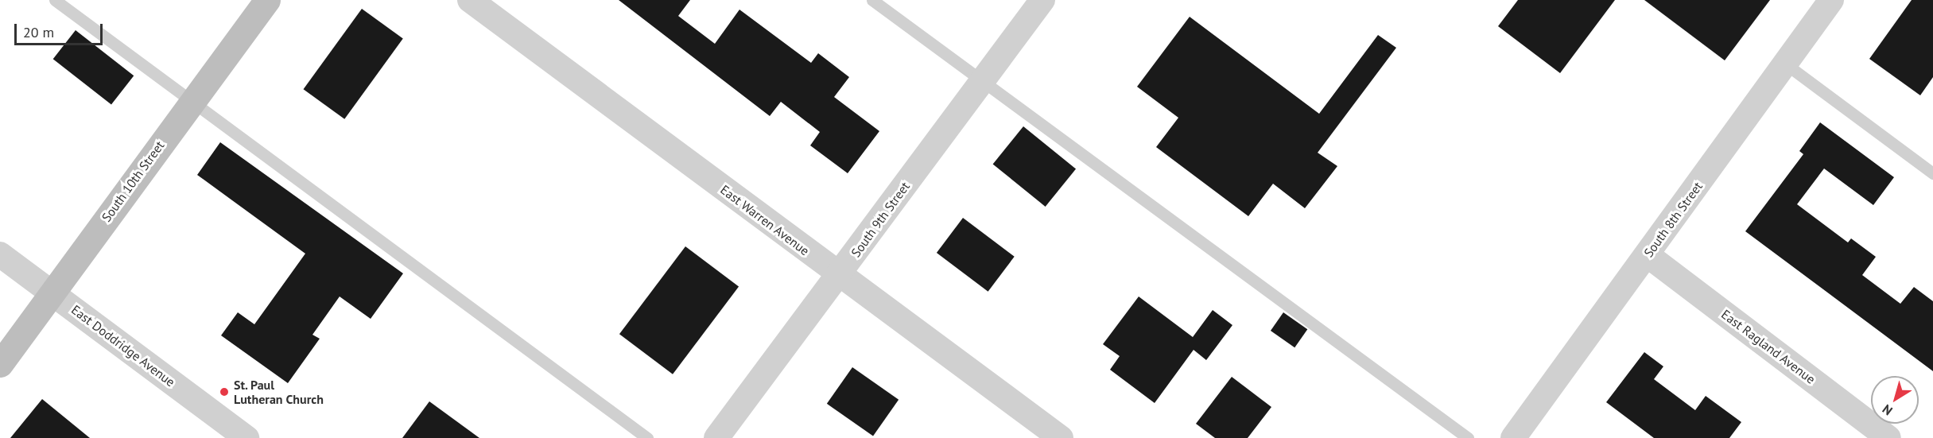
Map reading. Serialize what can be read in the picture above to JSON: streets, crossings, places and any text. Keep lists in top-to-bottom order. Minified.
{"streets":{"street":["South 10th Street","South 9th Street","South 8th Street","East Warren Avenue","East Doddridge Avenue","East Ragland Avenue"]},"crossings":[["South 10th Street","East Doddridge Avenue"],["South 9th Street","East Warren Avenue"],["South 8th Street","East Ragland Avenue"]],"places":["St. Paul Lutheran Church"],"scale_bar":"20 m","north":"bottom left"}
